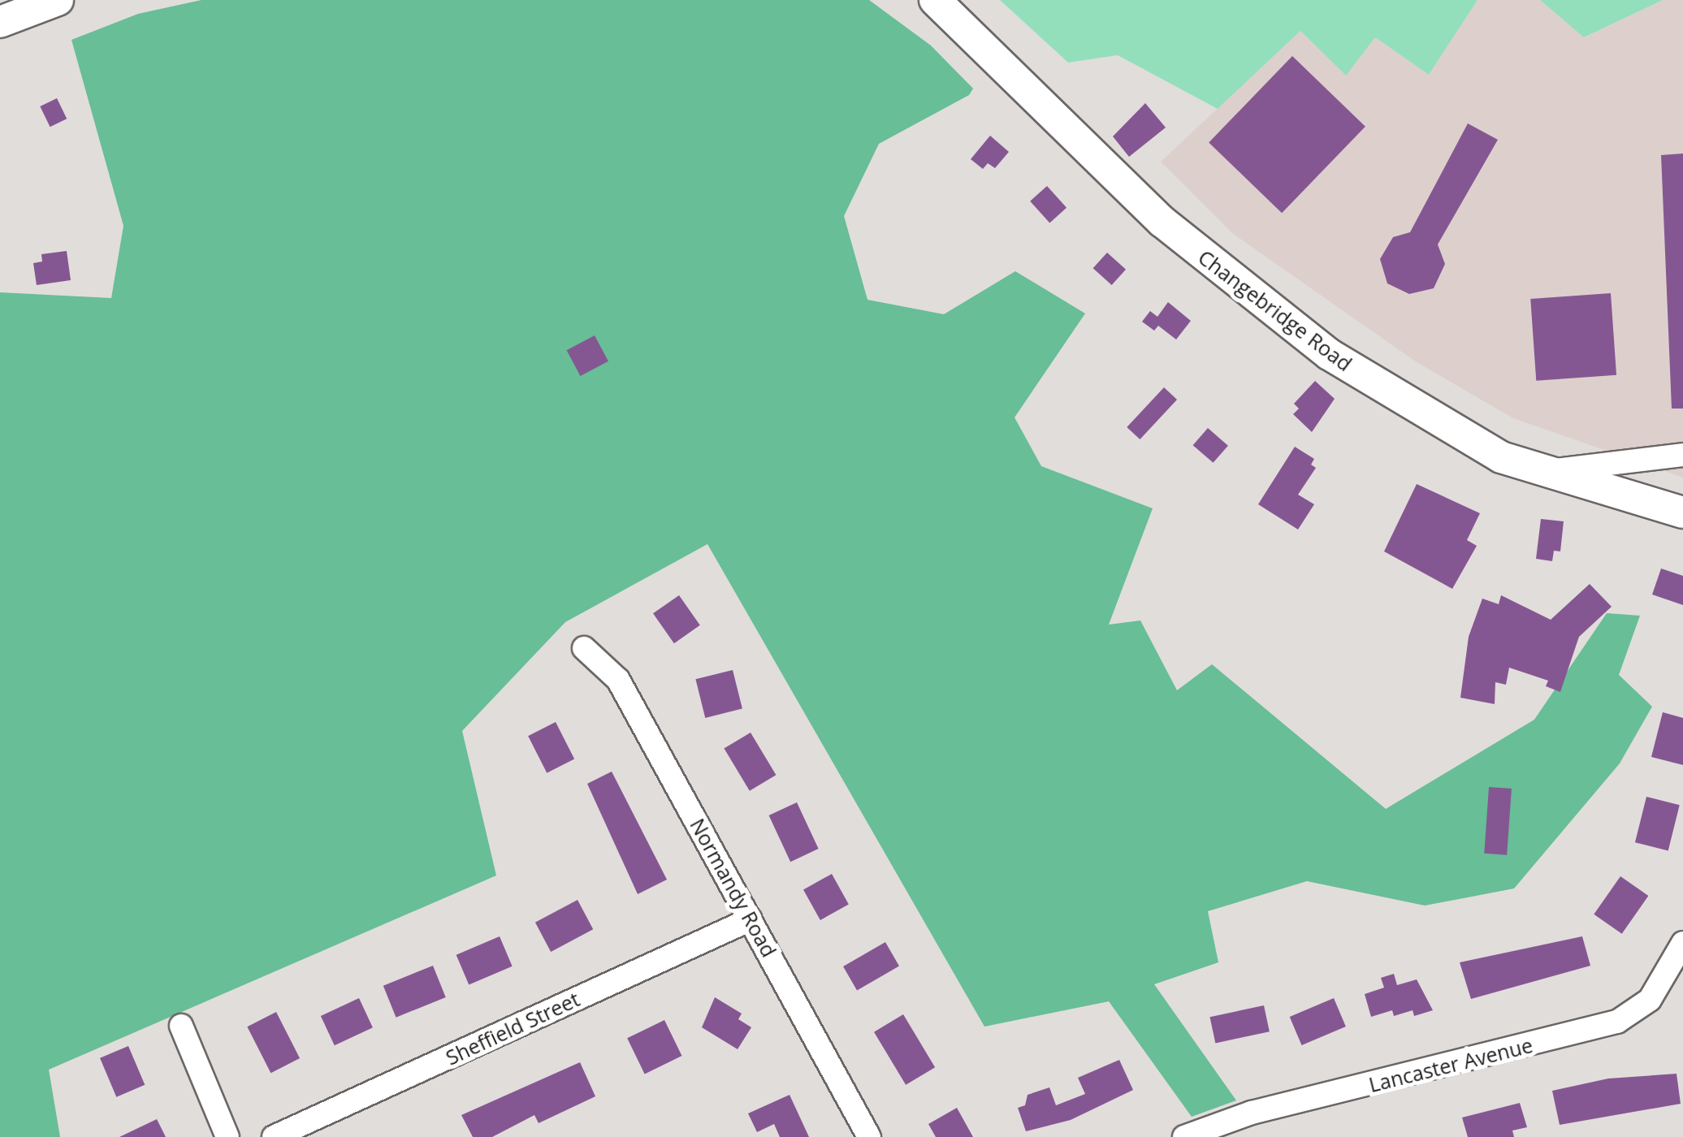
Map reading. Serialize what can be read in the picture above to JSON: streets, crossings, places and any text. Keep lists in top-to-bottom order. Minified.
{"streets":{"main road":["Changebridge Road"],"street":["Normandy Road","Sheffield Street","Lancaster Avenue"]},"crossings":[["Normandy Road","Sheffield Street"]]}
